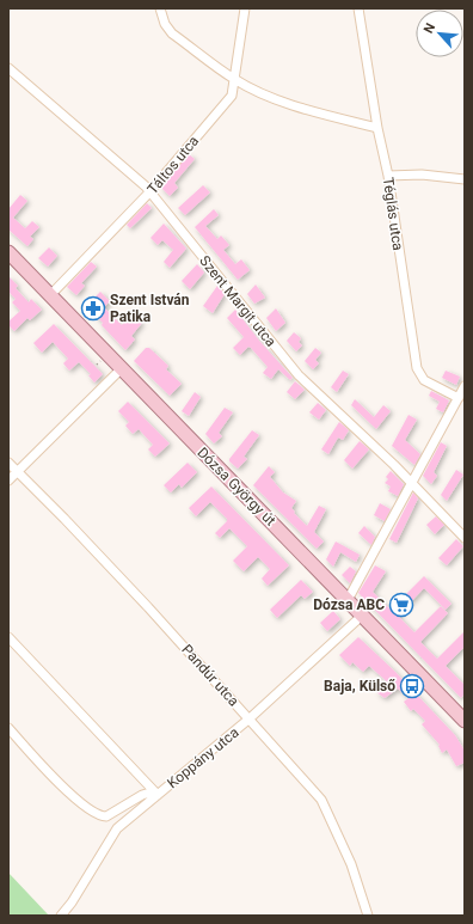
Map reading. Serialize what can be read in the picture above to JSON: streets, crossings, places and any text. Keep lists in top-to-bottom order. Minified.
{"streets":{"main road":["Dózsa György út"],"street":["Táltos utca","Téglás utca","Szent Margit utca","Pandúr utca","Koppány utca"]},"crossings":[["Táltos utca","Szent Margit utca"],["Táltos utca","Dózsa György út"],["Dózsa György út","Koppány utca"],["Pandúr utca","Koppány utca"]],"places":{"pharmacy":["Szent István Patika"],"supermarket":["Dózsa ABC"],"bus stop":["Baja, Külső"]},"north":"top left"}
